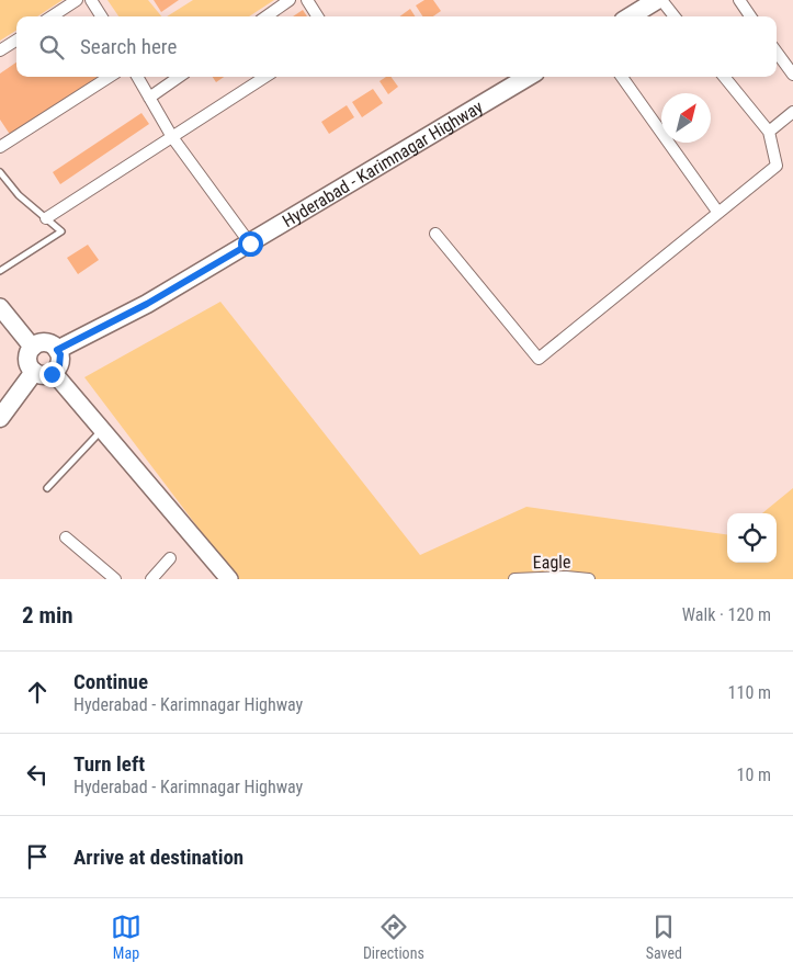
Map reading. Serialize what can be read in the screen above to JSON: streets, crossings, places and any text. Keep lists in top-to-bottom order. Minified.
{"streets":{"main road":["Hyderabad - Karimnagar Highway"],"street":["Eagle"]},"north":"top right","page":{"search":"Search here","heading":["2 min","Walk · 120 m"],"list":[["Continue","Hyderabad - Karimnagar Highway","110 m"],["Turn left","Hyderabad - Karimnagar Highway","10 m"],"Arrive at destination"],"nav":["Map","Directions","Saved"]}}
